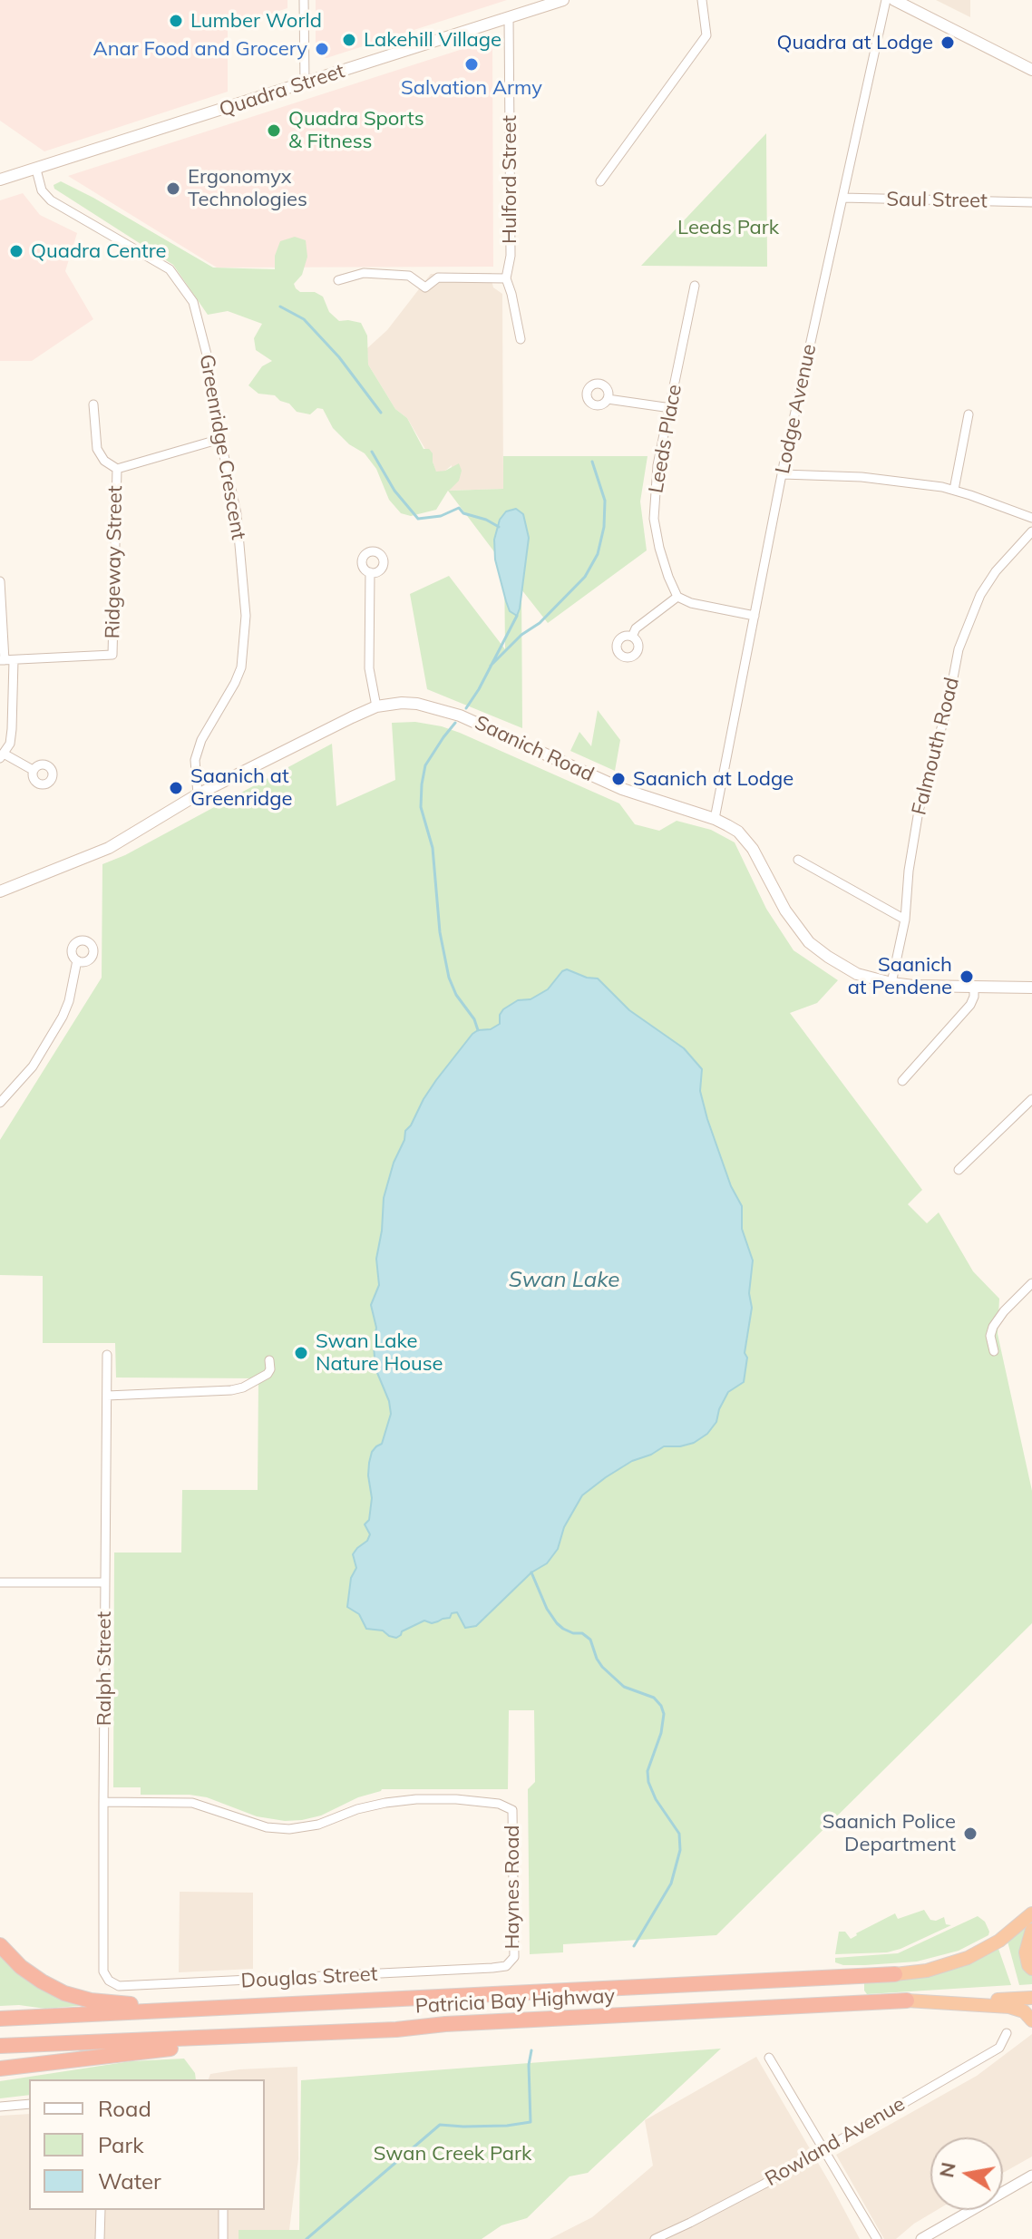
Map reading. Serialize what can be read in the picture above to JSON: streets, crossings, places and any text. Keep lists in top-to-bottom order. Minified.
{"streets":{"highway":["Patricia Bay Highway"],"main road":["Quadra Street","Saanich Road"],"street":["Hulford Street","Saul Street","Lodge Avenue","Leeds Place","Greenridge Crescent","Ridgeway Street","Falmouth Road","Ralph Street","Haynes Road","Douglas Street","Rowland Avenue"]},"crossings":[["Quadra Street","Hulford Street"],["Quadra Street","Greenridge Crescent"],["Saul Street","Lodge Avenue"],["Lodge Avenue","Saanich Road"],["Greenridge Crescent","Saanich Road"],["Falmouth Road","Saanich Road"],["Ralph Street","Haynes Road"],["Ralph Street","Douglas Street"],["Haynes Road","Douglas Street"]],"water":["Swan Lake"],"parks":["Leeds Park","Swan Creek Park"],"places":["Lumber World","Lakehill Village","Quadra at Lodge","Anar Food and Grocery","Salvation Army","Quadra Sports & Fitness","Ergonomyx Technologies","Quadra Centre","Saanich at Lodge","Saanich at Greenridge","Saanich at Pendene","Swan Lake Nature House","Saanich Police Department"],"legend":["Road","Park","Water"],"north":"left"}
